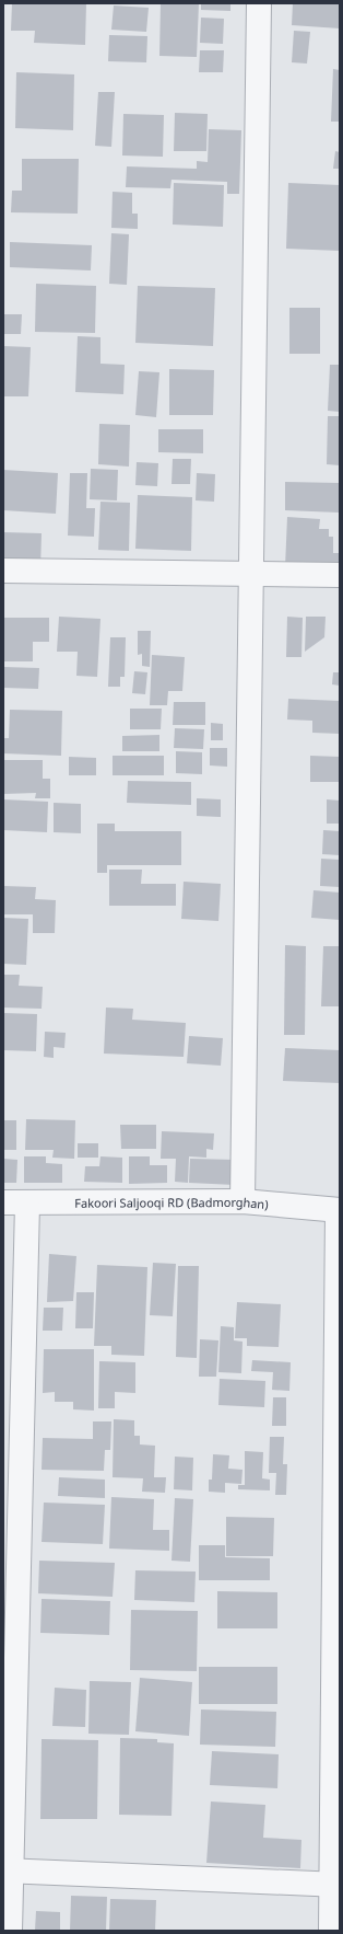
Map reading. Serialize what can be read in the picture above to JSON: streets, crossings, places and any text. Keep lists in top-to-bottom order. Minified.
{"streets":{"street":["Fakoori Saljooqi RD (Badmorghan)"]}}
